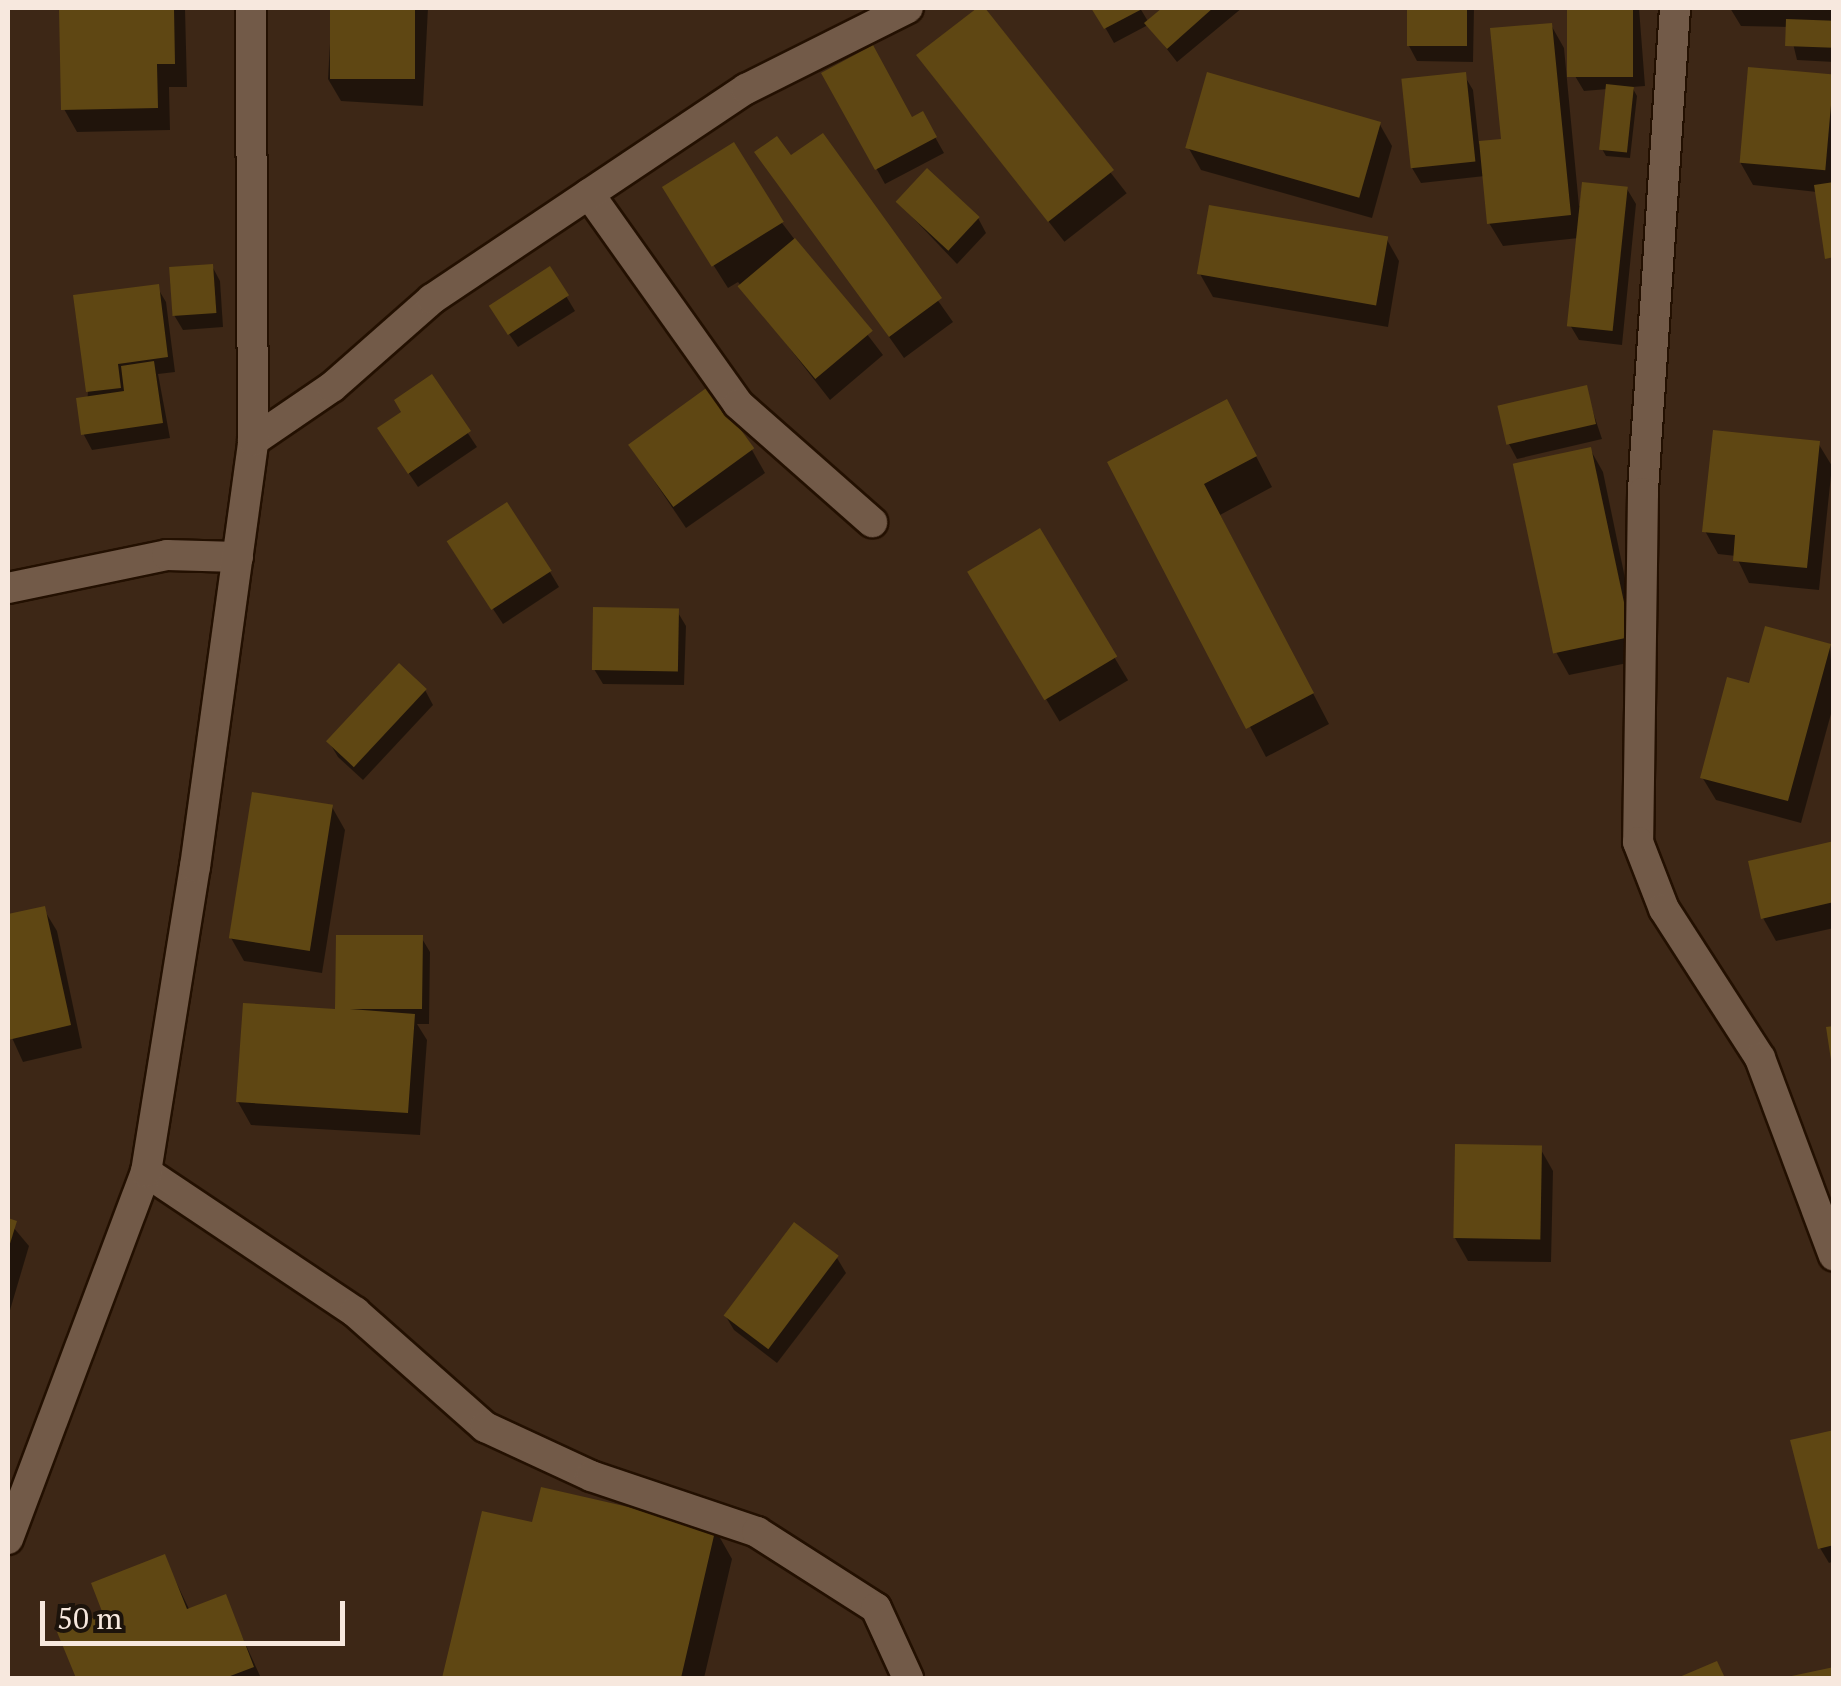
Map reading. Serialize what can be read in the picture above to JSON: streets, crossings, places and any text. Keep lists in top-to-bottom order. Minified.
{"scale_bar":"50 m"}
